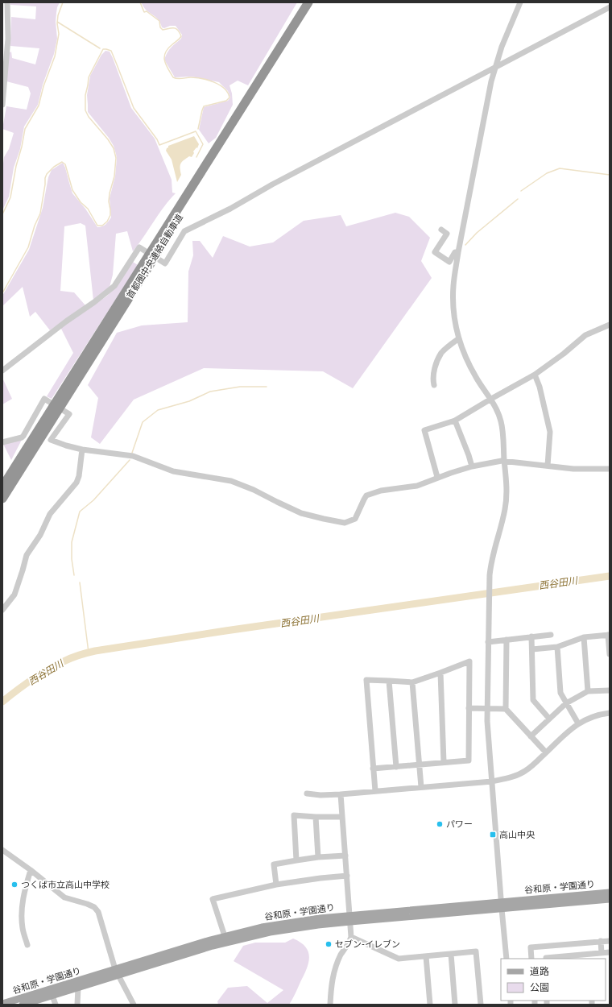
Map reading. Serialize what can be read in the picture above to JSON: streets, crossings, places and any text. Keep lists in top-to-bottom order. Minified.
{"streets":{"highway":["首都圏中央連絡自動車道"],"main road":["谷和原・学園通り"]},"water":["西谷田川"],"places":{"other":["パワー","つくば市立高山中学校","セブン-イレブン"],"transit":["高山中央"]},"legend":["道路","公園"]}
